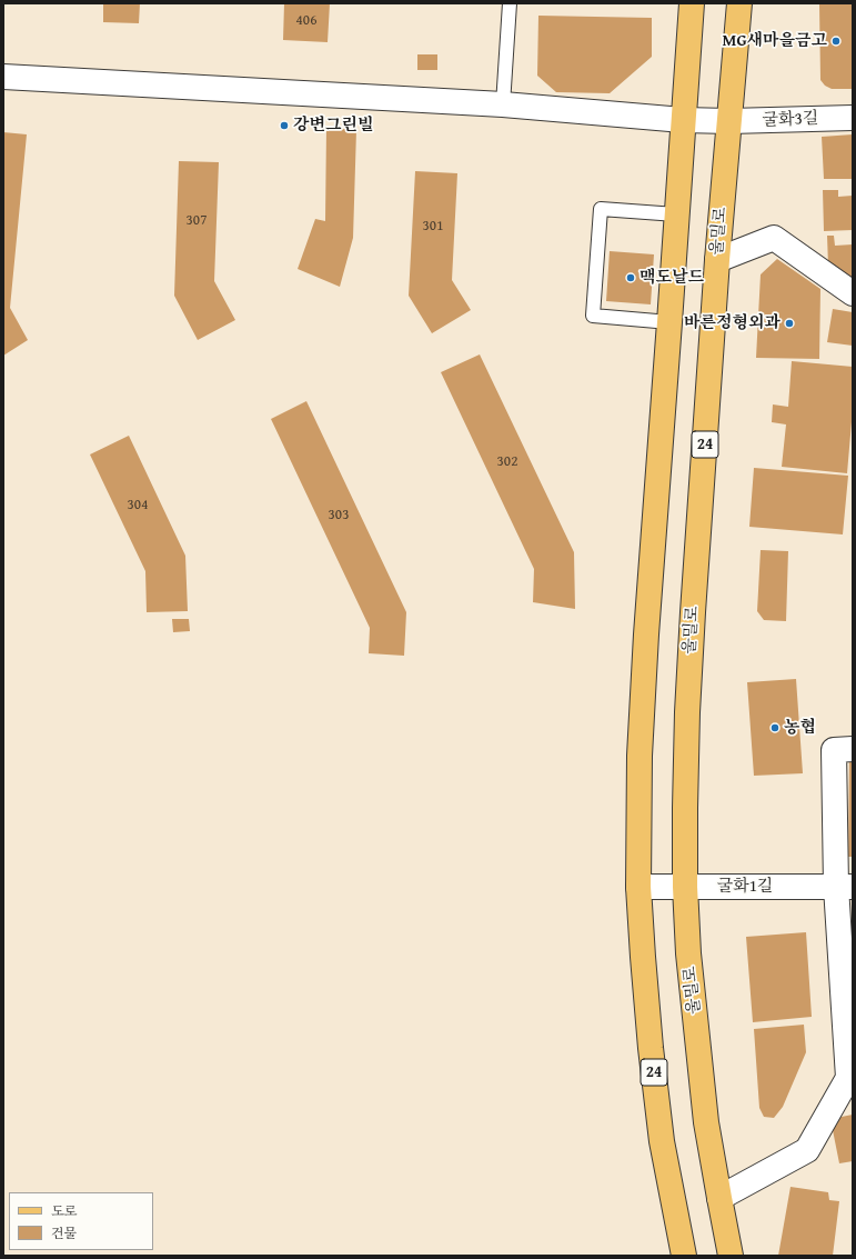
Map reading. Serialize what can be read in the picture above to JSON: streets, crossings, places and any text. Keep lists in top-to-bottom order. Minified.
{"streets":{"main road":["울밀로","24"],"street":["굴화3길","굴화1길"]},"crossings":[["굴화3길","울밀로"],["굴화3길","24"],["울밀로","굴화1길"],["24","굴화1길"]],"places":["MG새마을금고","강변그린빌","맥도날드","바른정형외과","농협"],"house_numbers":["406","307","301","302","304","303"],"legend":["도로","건물"]}
